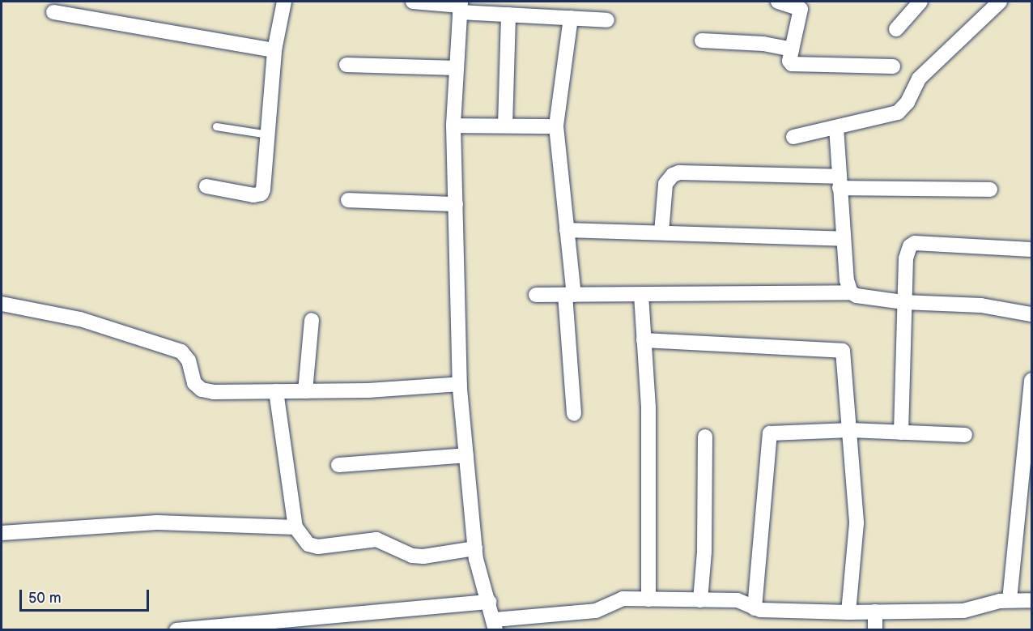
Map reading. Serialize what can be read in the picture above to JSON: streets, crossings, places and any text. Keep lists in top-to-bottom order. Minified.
{"scale_bar":"50 m"}
